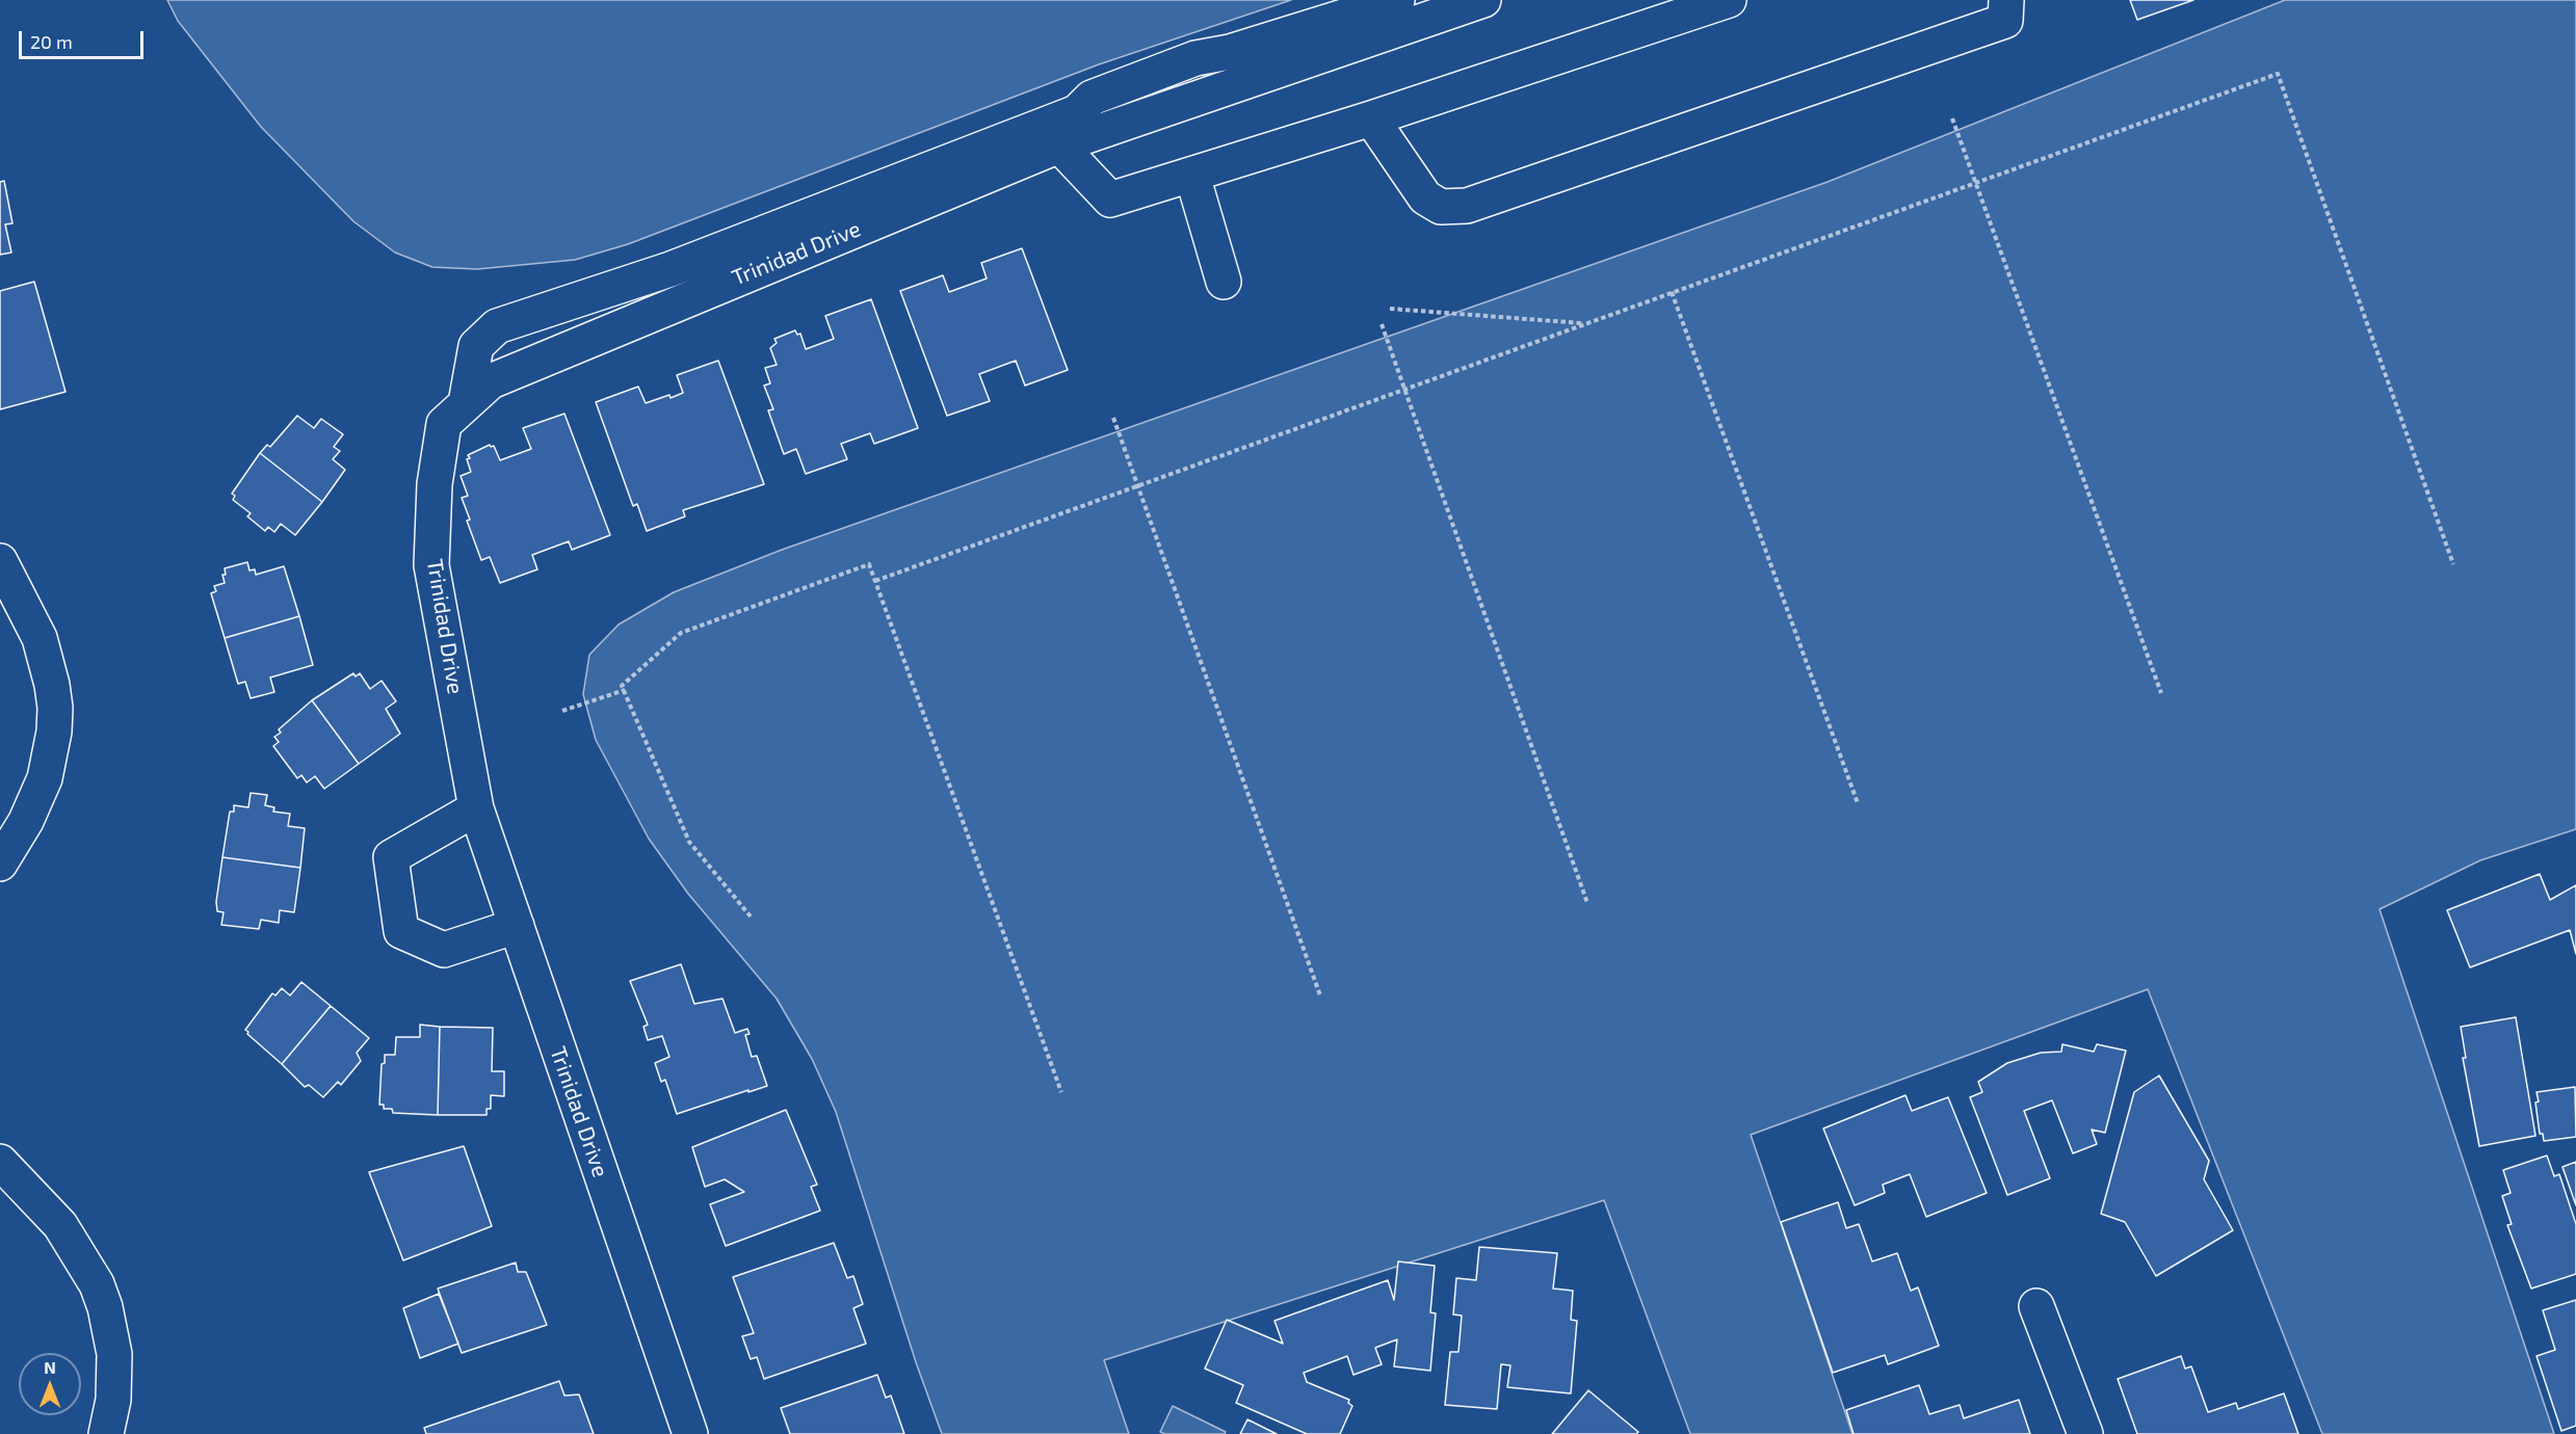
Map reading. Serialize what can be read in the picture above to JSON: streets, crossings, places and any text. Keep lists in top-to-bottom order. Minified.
{"streets":{"street":["Trinidad Drive"]},"scale_bar":"20 m","north":"top"}
